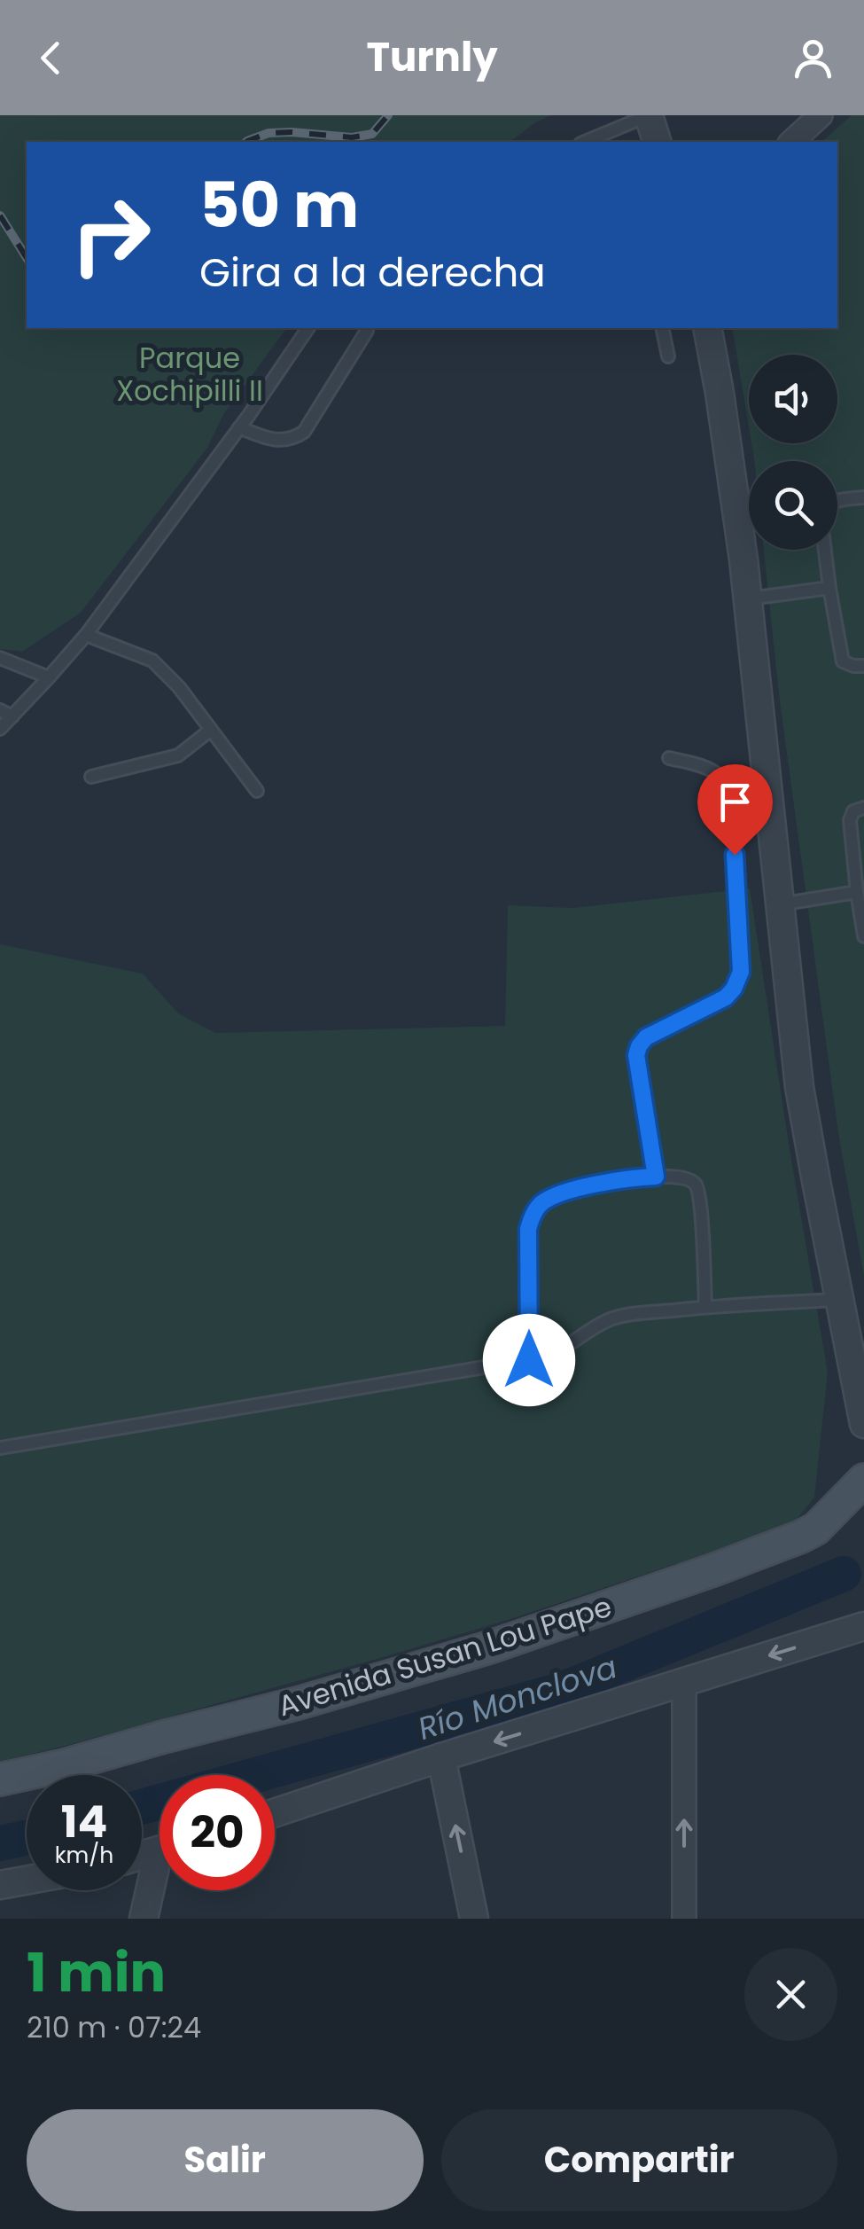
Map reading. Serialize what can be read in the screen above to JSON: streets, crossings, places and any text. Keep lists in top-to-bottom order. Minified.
{"streets":{"main road":["Avenida Susan Lou Pape"]},"water":["Río Monclova"],"parks":["Parque Xochipilli II"],"page":{"header":"Turnly","turn":["50 m","Gira a la derecha"],"speed":"14 km/h","limit":"20","heading":["1 min","210 m · 07:24"],"buttons":["Salir","Compartir"]}}
